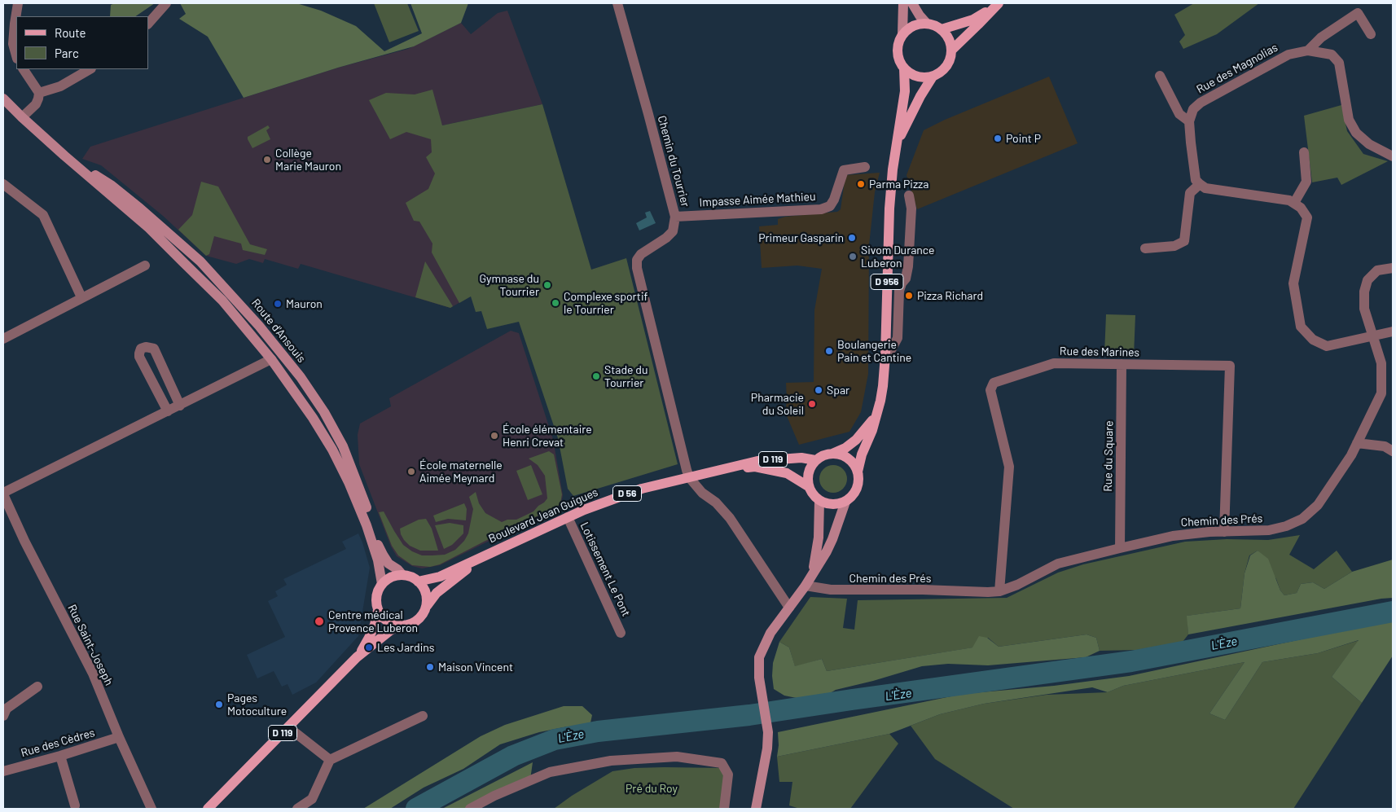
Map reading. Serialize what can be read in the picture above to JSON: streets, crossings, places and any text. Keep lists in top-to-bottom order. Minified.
{"streets":{"main road":["D 956","D 119","D 56","Boulevard Jean Guigues"],"street":["Rue des Magnolias","Chemin du Tourrier","Impasse Aimée Mathieu","Route d'Ansouis","Rue des Marines","Rue du Square","Chemin des Prés","Lotissement Le Pont","Rue Saint-Joseph","Rue des Cèdres"]},"crossings":[["Chemin du Tourrier","Impasse Aimée Mathieu"],["Chemin du Tourrier","Boulevard Jean Guigues"],["D 956","Boulevard Jean Guigues"],["Route d'Ansouis","D 119"],["Route d'Ansouis","Boulevard Jean Guigues"],["Rue des Marines","Rue du Square"],["Rue des Marines","Chemin des Prés"],["Rue du Square","Chemin des Prés"],["D 119","Boulevard Jean Guigues"],["Boulevard Jean Guigues","Lotissement Le Pont"],["Rue Saint-Joseph","Rue des Cèdres"]],"water":["L'Èze"],"parks":["Pré du Roy"],"places":["Point P","Collège Marie Mauron","Parma Pizza","Primeur Gasparin","Sivom Durance Luberon","Gymnase du Tourrier","Pizza Richard","Complexe sportif le Tourrier","Mauron","Boulangerie Pain et Cantine","Stade du Tourrier","Spar","Pharmacie du Soleil","École élémentaire Henri Crevat","École maternelle Aimée Meynard","Centre médical Provence Luberon","Les Jardins","Maison Vincent","Pages Motoculture"],"legend":["Route","Parc"]}
